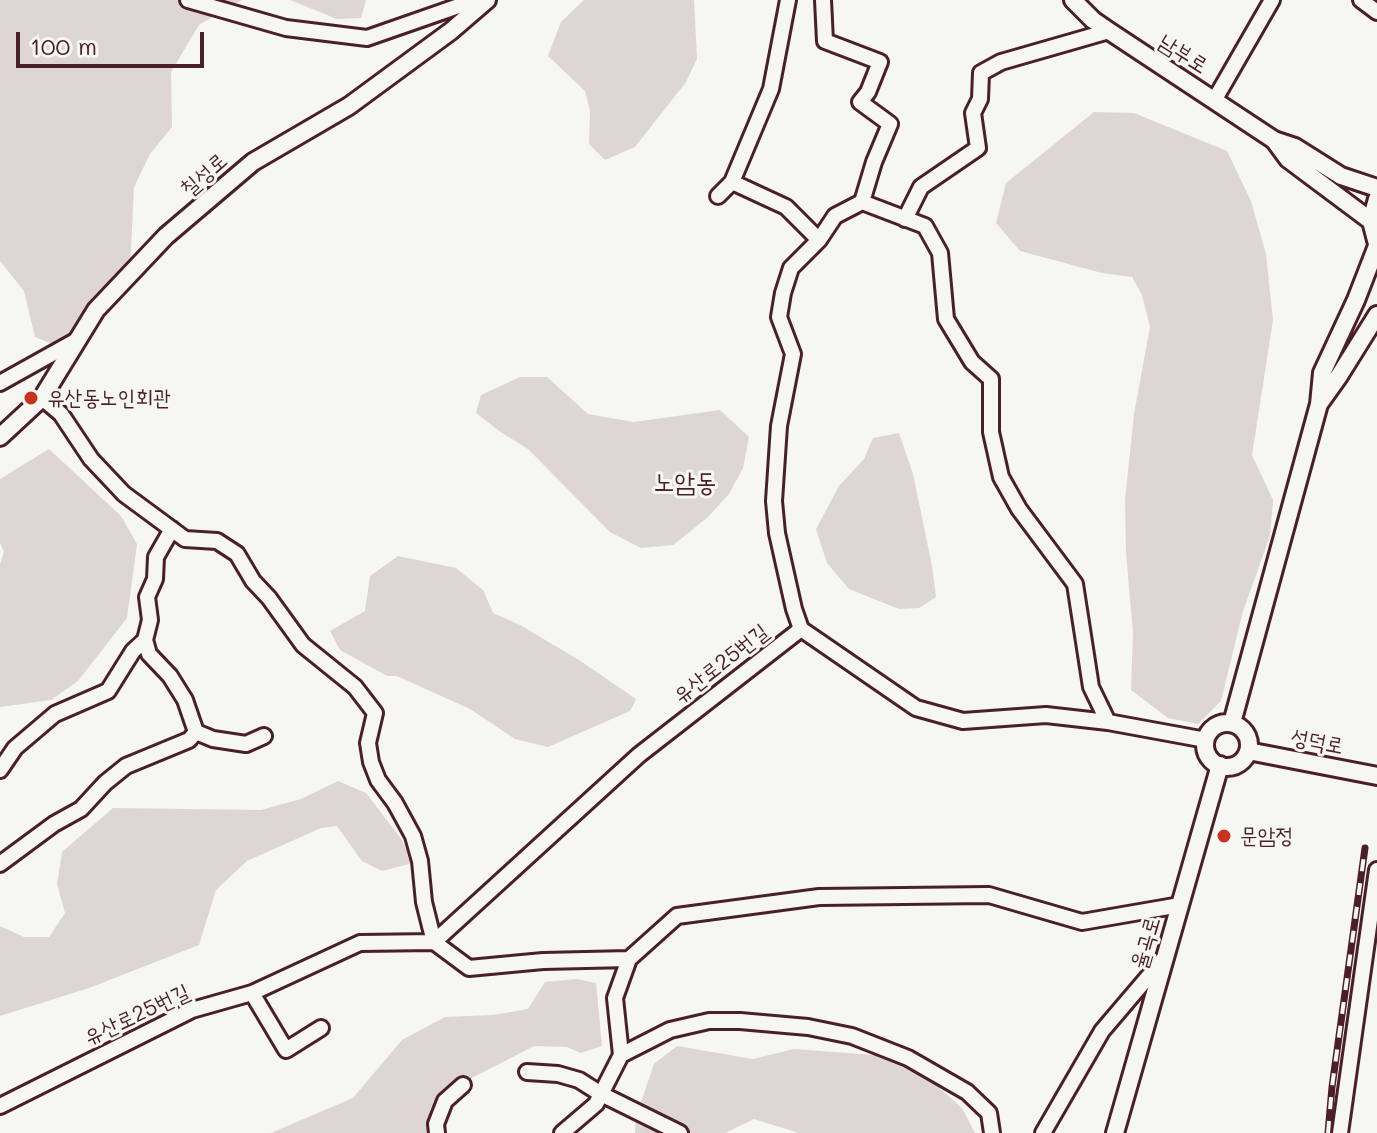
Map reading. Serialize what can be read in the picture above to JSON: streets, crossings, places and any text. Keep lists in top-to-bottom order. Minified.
{"streets":{"street":["남부로","칠성로","유산로25번길","성덕로","율곡로"]},"crossings":[["성덕로","율곡로"]],"districts":["노암동"],"places":["유산동노인회관","문암정"],"scale_bar":"100 m"}
